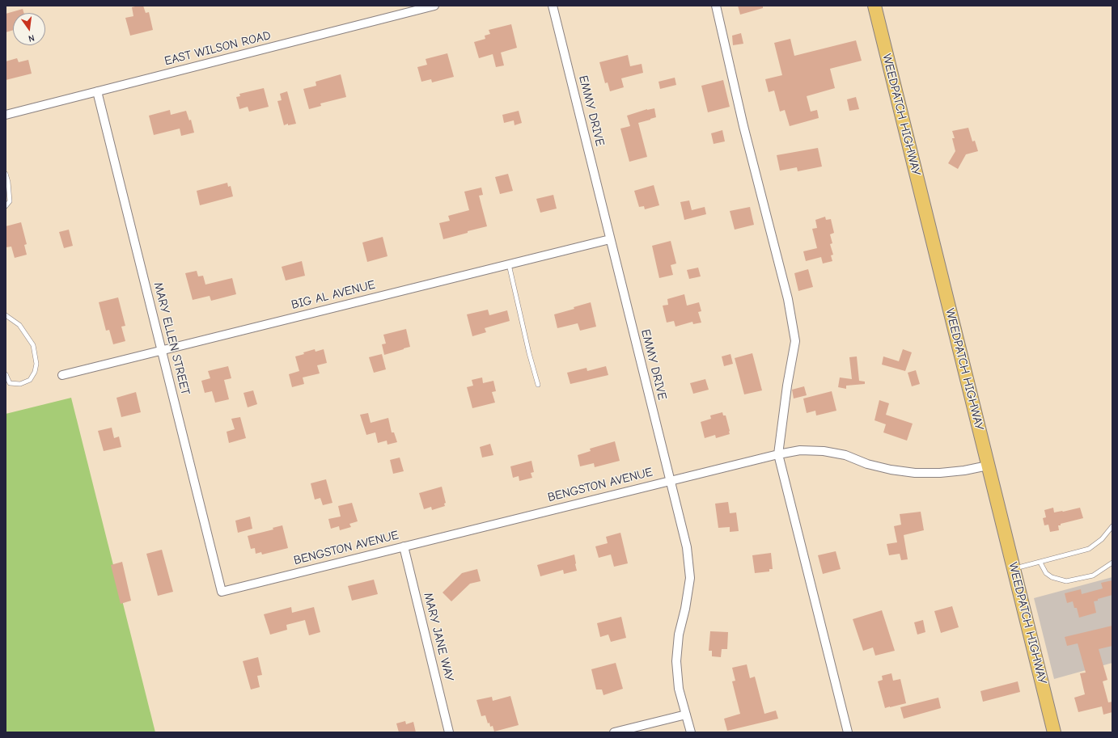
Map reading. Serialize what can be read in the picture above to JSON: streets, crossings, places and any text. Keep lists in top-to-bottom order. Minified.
{"streets":{"main road":["WEEDPATCH HIGHWAY"],"street":["EAST WILSON ROAD","EMMY DRIVE","BIG AL AVENUE","MARY ELLEN STREET","BENGSTON AVENUE","MARY JANE WAY"]},"crossings":[["EAST WILSON ROAD","MARY ELLEN STREET"],["EMMY DRIVE","BIG AL AVENUE"],["EMMY DRIVE","BENGSTON AVENUE"],["WEEDPATCH HIGHWAY","BENGSTON AVENUE"],["BIG AL AVENUE","MARY ELLEN STREET"],["MARY ELLEN STREET","BENGSTON AVENUE"],["BENGSTON AVENUE","MARY JANE WAY"]],"north":"bottom"}
